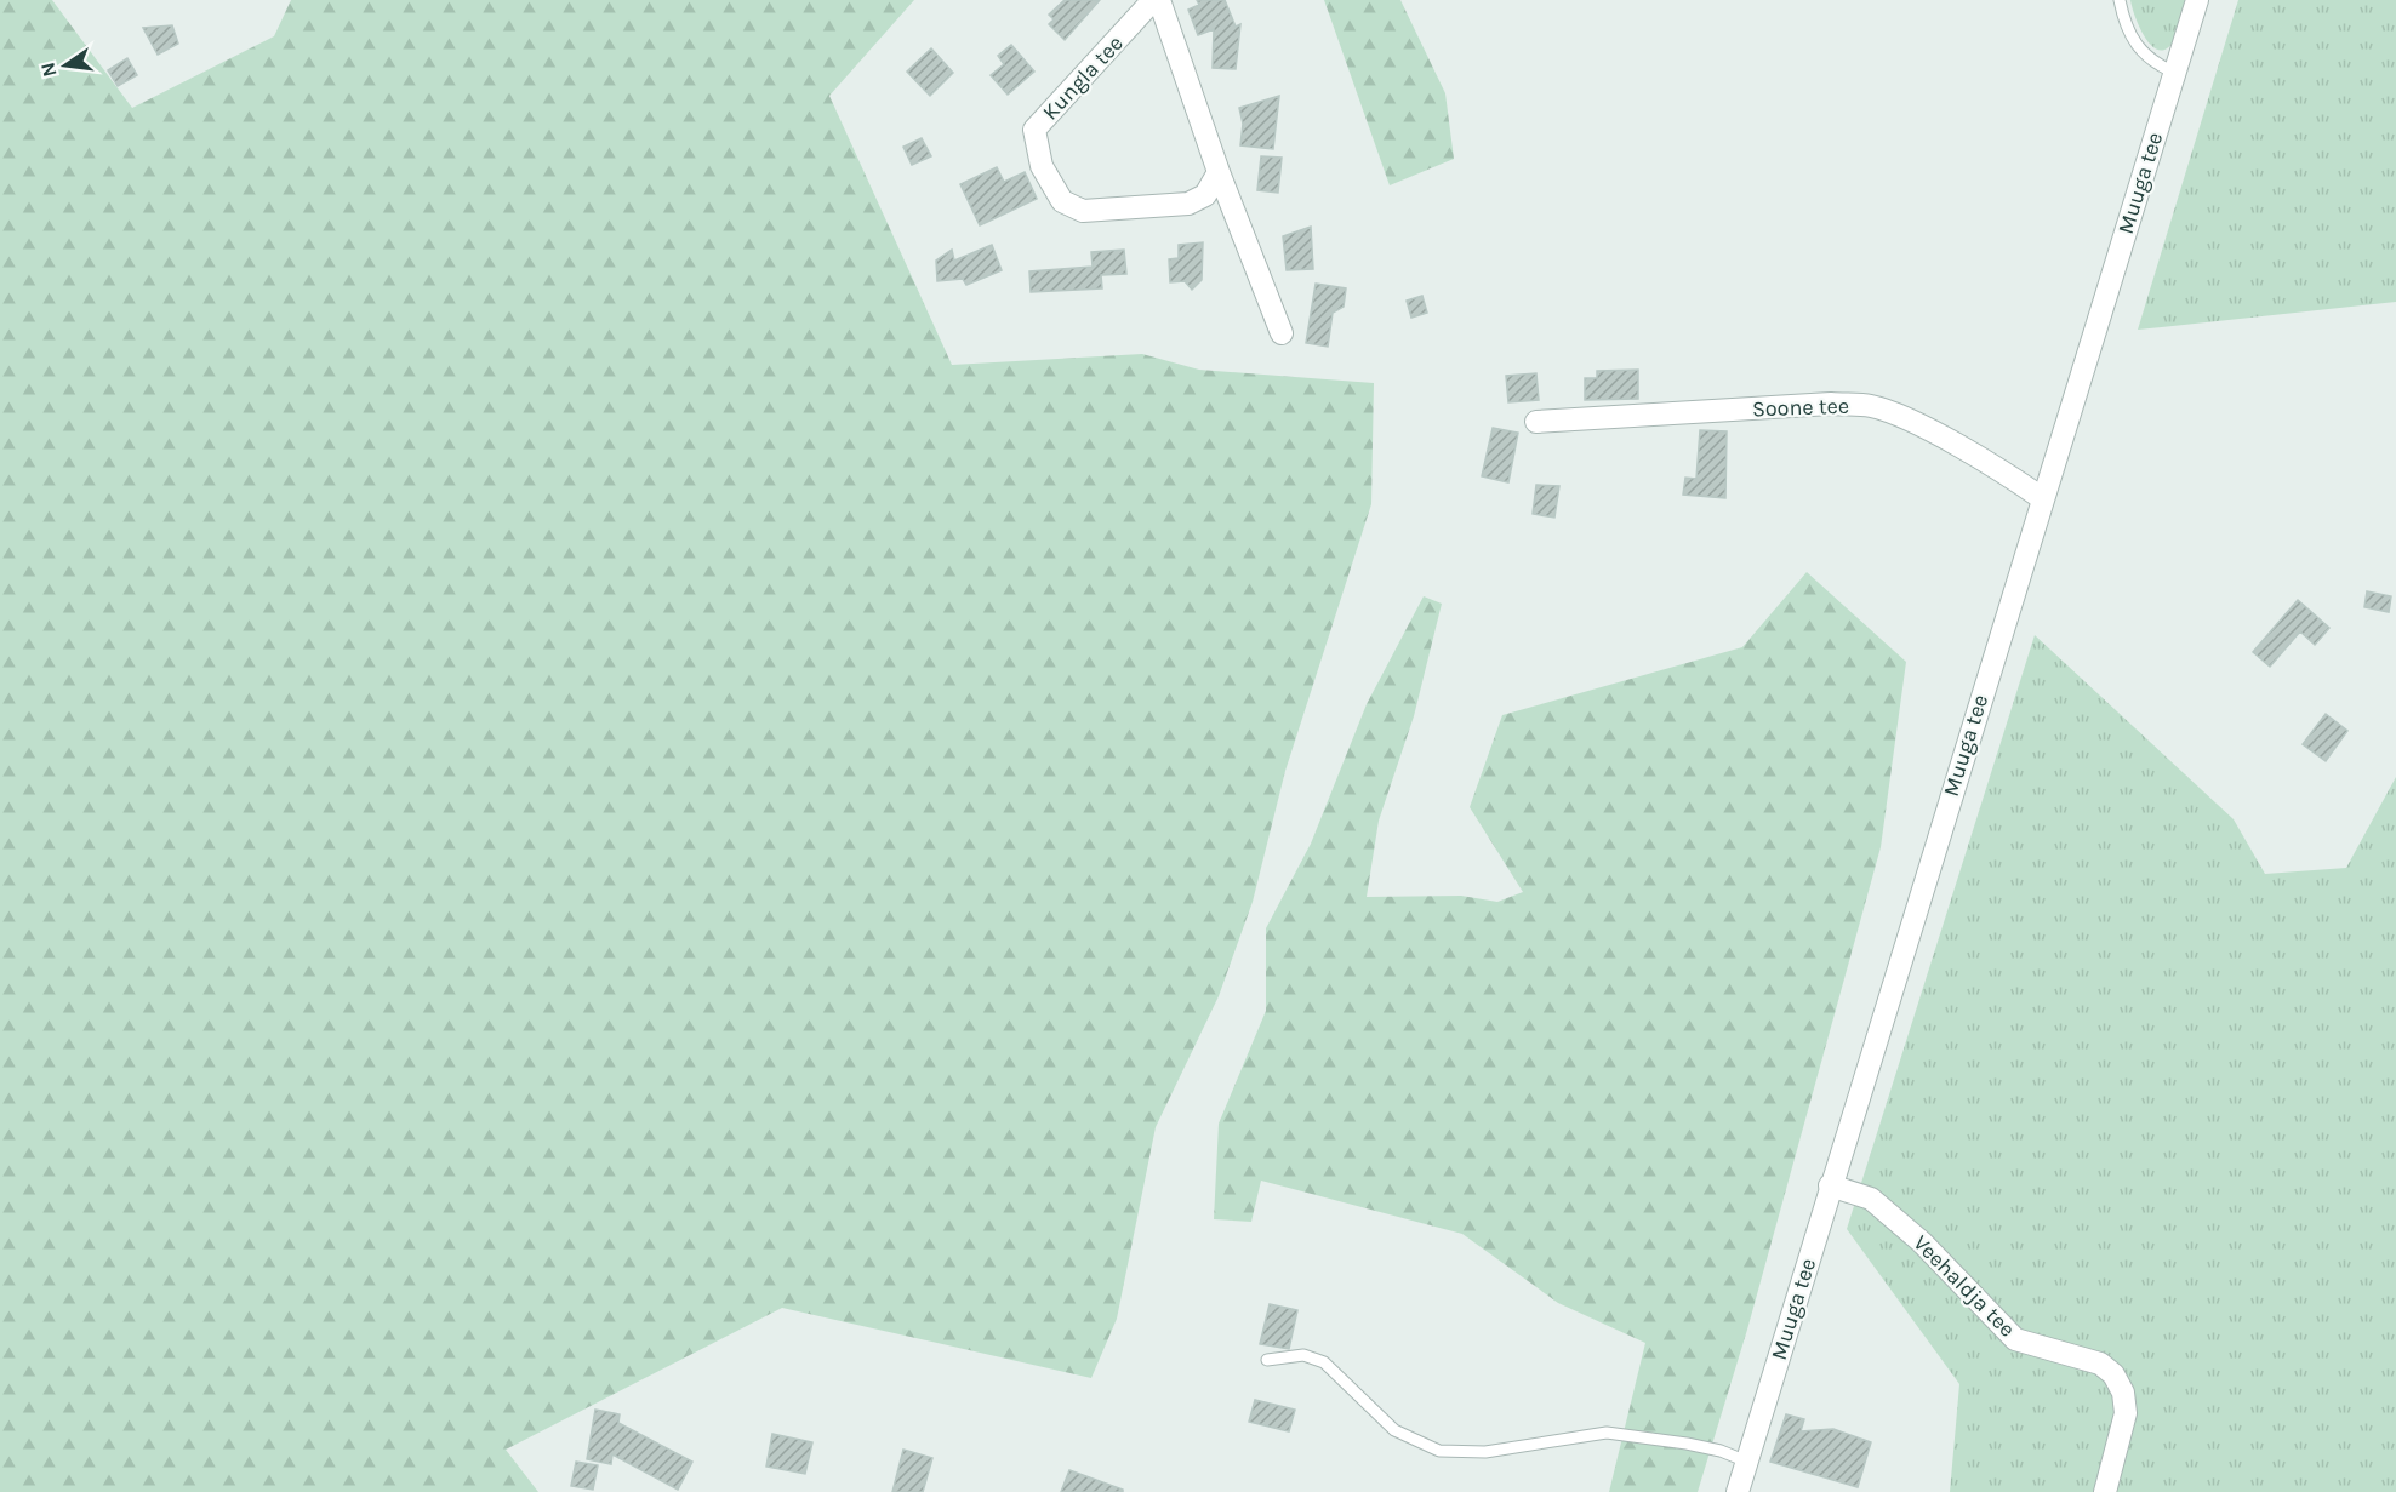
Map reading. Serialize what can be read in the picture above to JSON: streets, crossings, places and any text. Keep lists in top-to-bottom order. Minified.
{"streets":{"street":["Kungla tee","Muuga tee","Soone tee","Veehaldja tee"]},"crossings":[["Muuga tee","Soone tee"],["Muuga tee","Veehaldja tee"]],"north":"left"}
